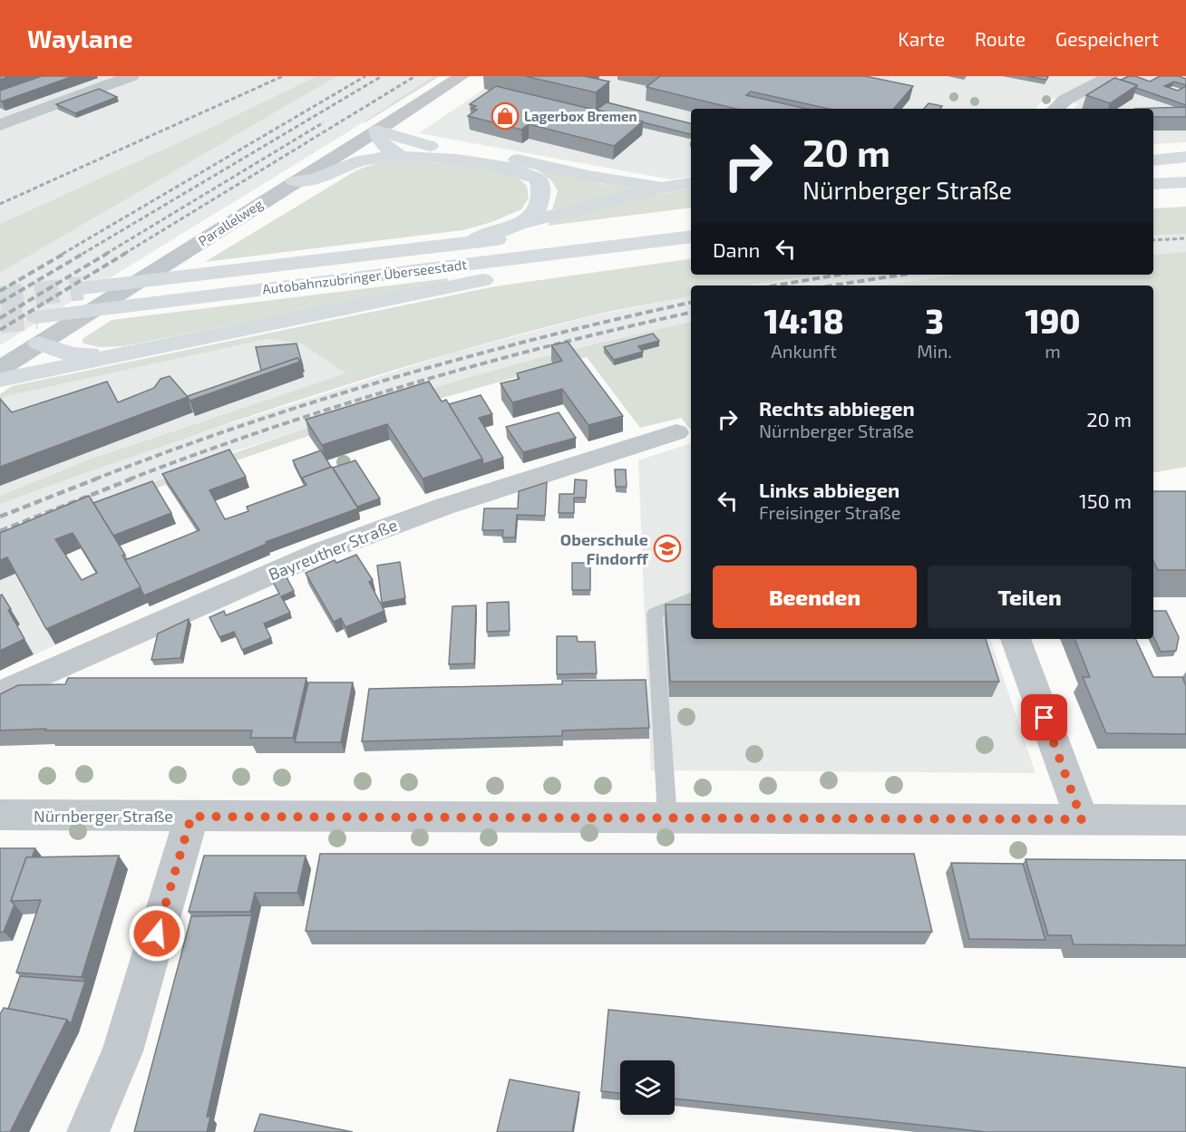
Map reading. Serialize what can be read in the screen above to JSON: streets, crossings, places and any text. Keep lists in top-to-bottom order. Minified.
{"streets":{"highway":["Autobahnzubringer Überseestadt"],"street":["Parallelweg","Bayreuther Straße","Nürnberger Straße"]},"places":{"shop":["Lagerbox Bremen"],"school or university":["Oberschule Findorff"]},"page":{"header":"Waylane","nav":["Karte","Route","Gespeichert"],"turn":["20 m","Nürnberger Straße"],"then":"Dann","eta":["14:18","Ankunft","3","Min.","190","m"],"list":[{"name":"Rechts abbiegen","note":"Nürnberger Straße","value":"20 m"},{"name":"Links abbiegen","note":"Freisinger Straße","value":"150 m"}],"buttons":["Beenden","Teilen"]}}
